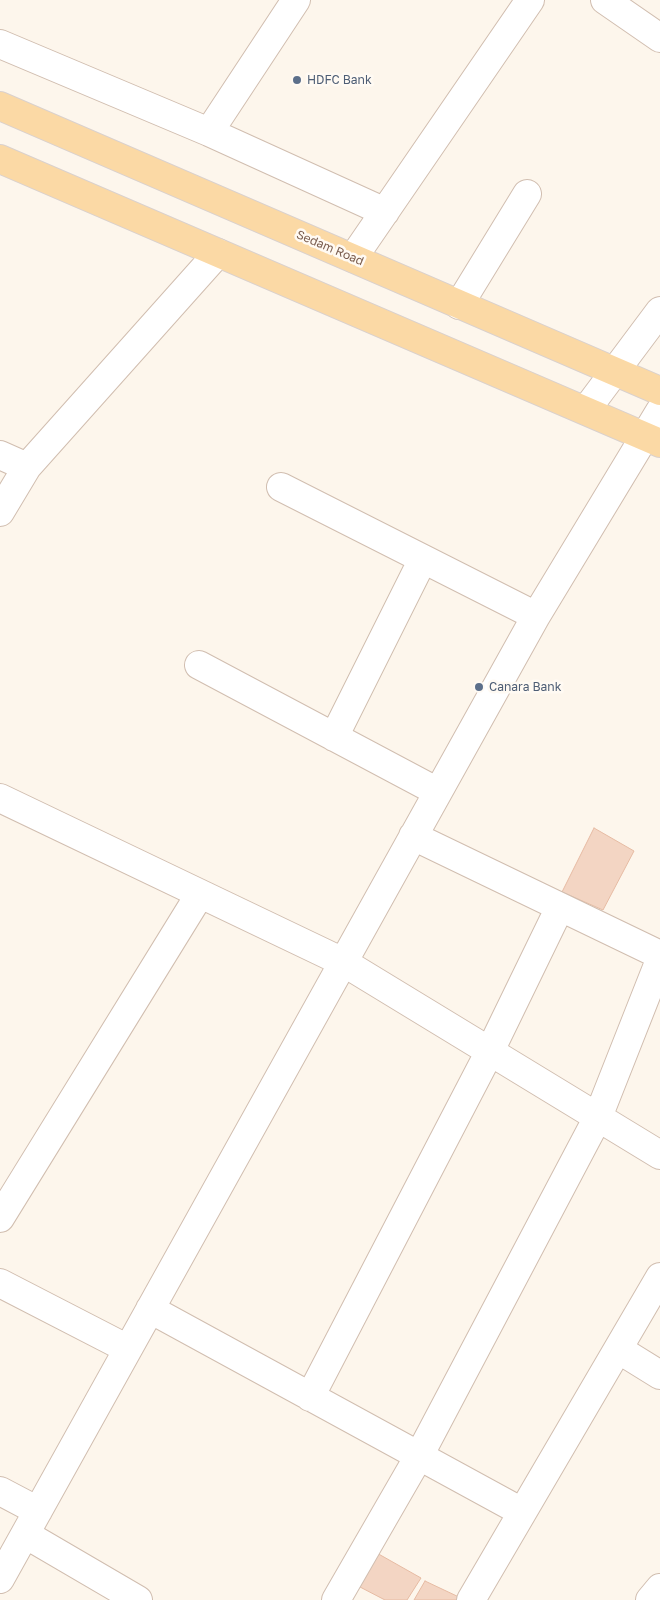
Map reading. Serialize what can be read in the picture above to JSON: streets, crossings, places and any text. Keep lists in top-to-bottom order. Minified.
{"streets":{"main road":["Sedam Road"]},"places":["HDFC Bank","Canara Bank"]}
